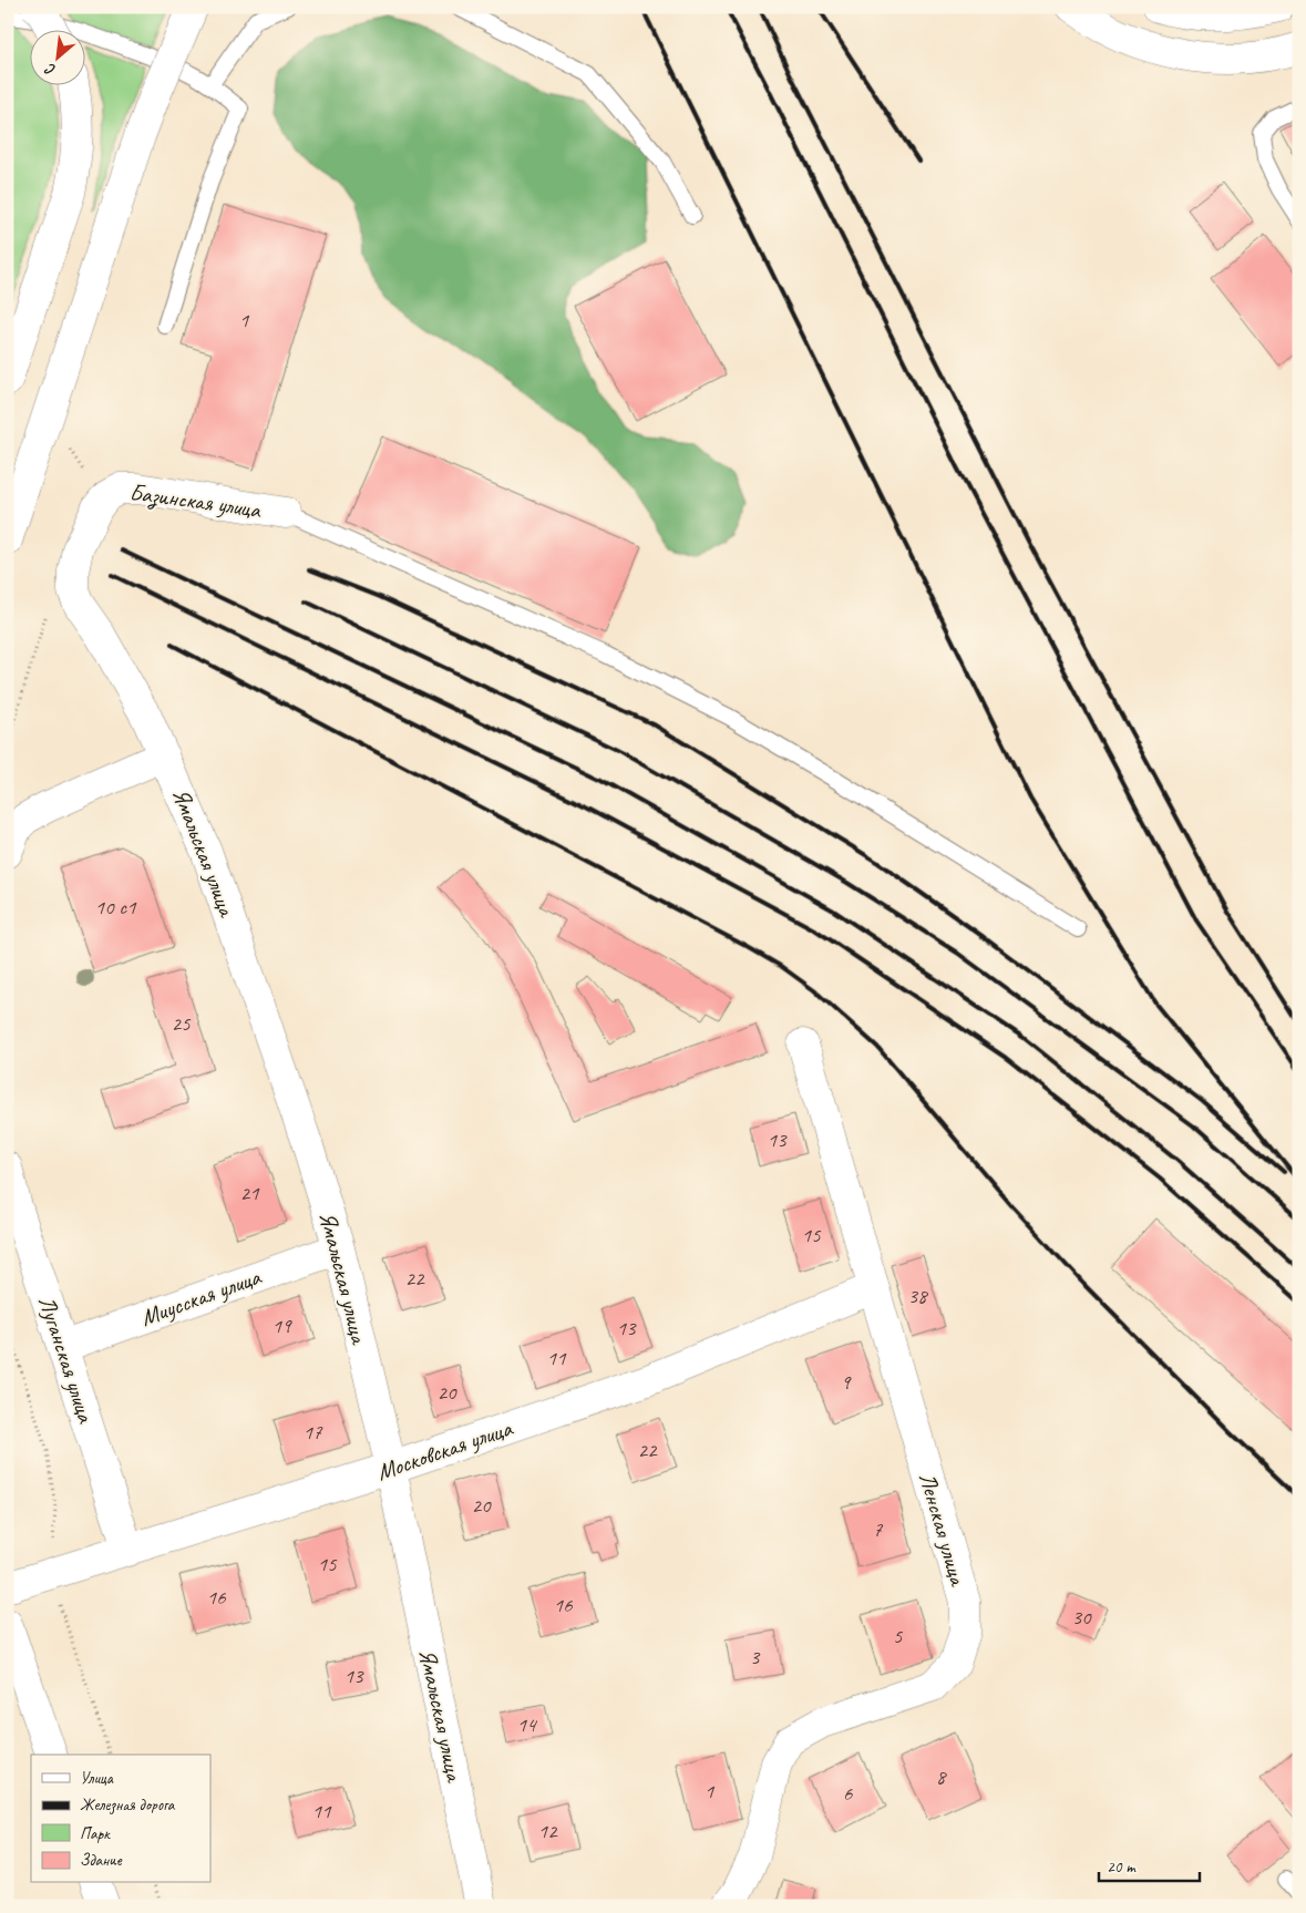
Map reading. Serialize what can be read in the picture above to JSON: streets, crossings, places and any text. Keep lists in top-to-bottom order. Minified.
{"streets":{"street":["Базинская улица","Ямальская улица","Миусская улица","Луганская улица","Московская улица","Ленская улица"]},"crossings":[["Базинская улица","Ямальская улица"],["Ямальская улица","Миусская улица"],["Ямальская улица","Московская улица"],["Миусская улица","Луганская улица"],["Луганская улица","Московская улица"],["Московская улица","Ленская улица"]],"house_numbers":["1","10 с1","25","13","21","15","22","38","19","13","11","9","20","17","22","20","7","15","16","16","30","5","3","13","14","8","1","6","11","12"],"legend":["Улица","Железная дорога","Парк","Здание"],"scale_bar":"20 m","north":"bottom left"}
